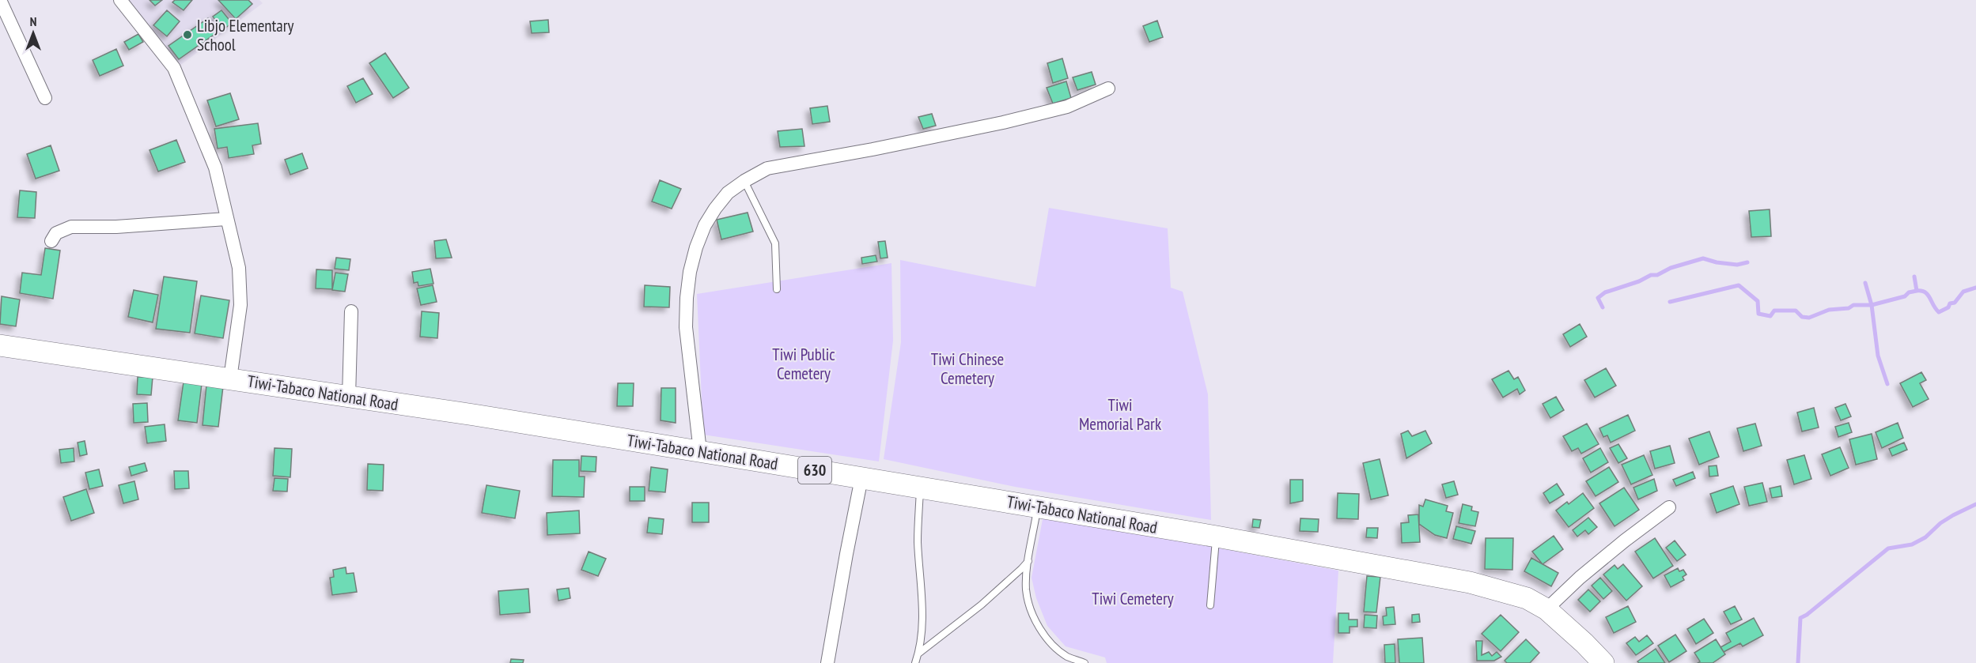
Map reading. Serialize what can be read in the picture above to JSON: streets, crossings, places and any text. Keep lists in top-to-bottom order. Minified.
{"streets":{"main road":["Tiwi-Tabaco National Road","630"]},"parks":["Tiwi Public Cemetery","Tiwi Chinese Cemetery","Tiwi Memorial Park","Tiwi Cemetery"],"places":["Libjo Elementary School"],"north":"top"}
